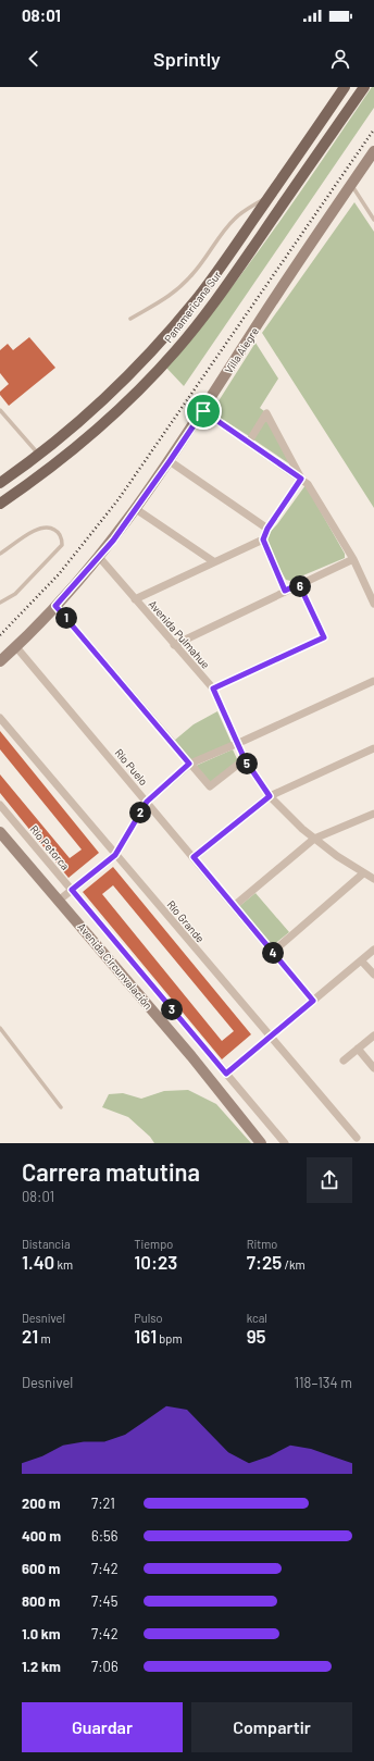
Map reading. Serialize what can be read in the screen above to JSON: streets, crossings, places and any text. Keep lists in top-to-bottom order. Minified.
{"streets":{"main road":["Panamericana Sur","Villa Alegre","Avenida Circunvalación"],"street":["Avenida Pulmahue","Río Puelo","Río Petorca","Río Grande"]},"crossings":[["Villa Alegre","Avenida Pulmahue"],["Villa Alegre","Río Puelo"]],"page":{"status":"08:01","header":"Sprintly","pins":["6","1","5","2","4","3"],"heading":["Carrera matutina","08:01"],"stats":[["Distancia","1.40 km"],["Tiempo","10:23"],["Ritmo","7:25 /km"],["Desnivel","21 m"],["Pulso","161 bpm"],["kcal","95"]],"chart":["Desnivel","118–134 m"],"list":[{"name":"200 m","note":"7:21"},{"name":"400 m","note":"6:56"},{"name":"600 m","note":"7:42"},{"name":"800 m","note":"7:45"},{"name":"1.0 km","note":"7:42"},{"name":"1.2 km","note":"7:06"}],"buttons":["Guardar","Compartir"]}}
